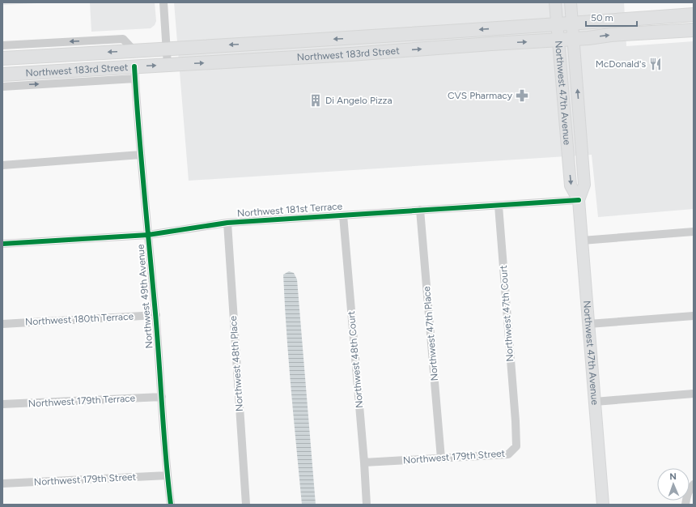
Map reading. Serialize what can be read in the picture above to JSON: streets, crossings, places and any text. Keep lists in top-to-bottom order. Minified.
{"streets":{"main road":["Northwest 183rd Street","Northwest 47th Avenue"],"street":["Northwest 181st Terrace","Northwest 49th Avenue","Northwest 47th Court","Northwest 180th Terrace","Northwest 47th Place","Northwest 48th Court","Northwest 48th Place","Northwest 179th Terrace","Northwest 179th Street"]},"crossings":[["Northwest 183rd Street","Northwest 47th Avenue"],["Northwest 183rd Street","Northwest 49th Avenue"],["Northwest 47th Avenue","Northwest 181st Terrace"],["Northwest 181st Terrace","Northwest 49th Avenue"],["Northwest 181st Terrace","Northwest 47th Court"],["Northwest 181st Terrace","Northwest 47th Place"],["Northwest 181st Terrace","Northwest 48th Court"],["Northwest 181st Terrace","Northwest 48th Place"],["Northwest 49th Avenue","Northwest 180th Terrace"],["Northwest 49th Avenue","Northwest 179th Terrace"],["Northwest 49th Avenue","Northwest 179th Street"],["Northwest 47th Court","Northwest 179th Street"],["Northwest 47th Place","Northwest 179th Street"],["Northwest 48th Court","Northwest 179th Street"]],"places":{"restaurant":["McDonald's"],"pharmacy":["CVS Pharmacy"],"building":["Di Angelo Pizza"]},"scale_bar":"50 m","north":"top"}
